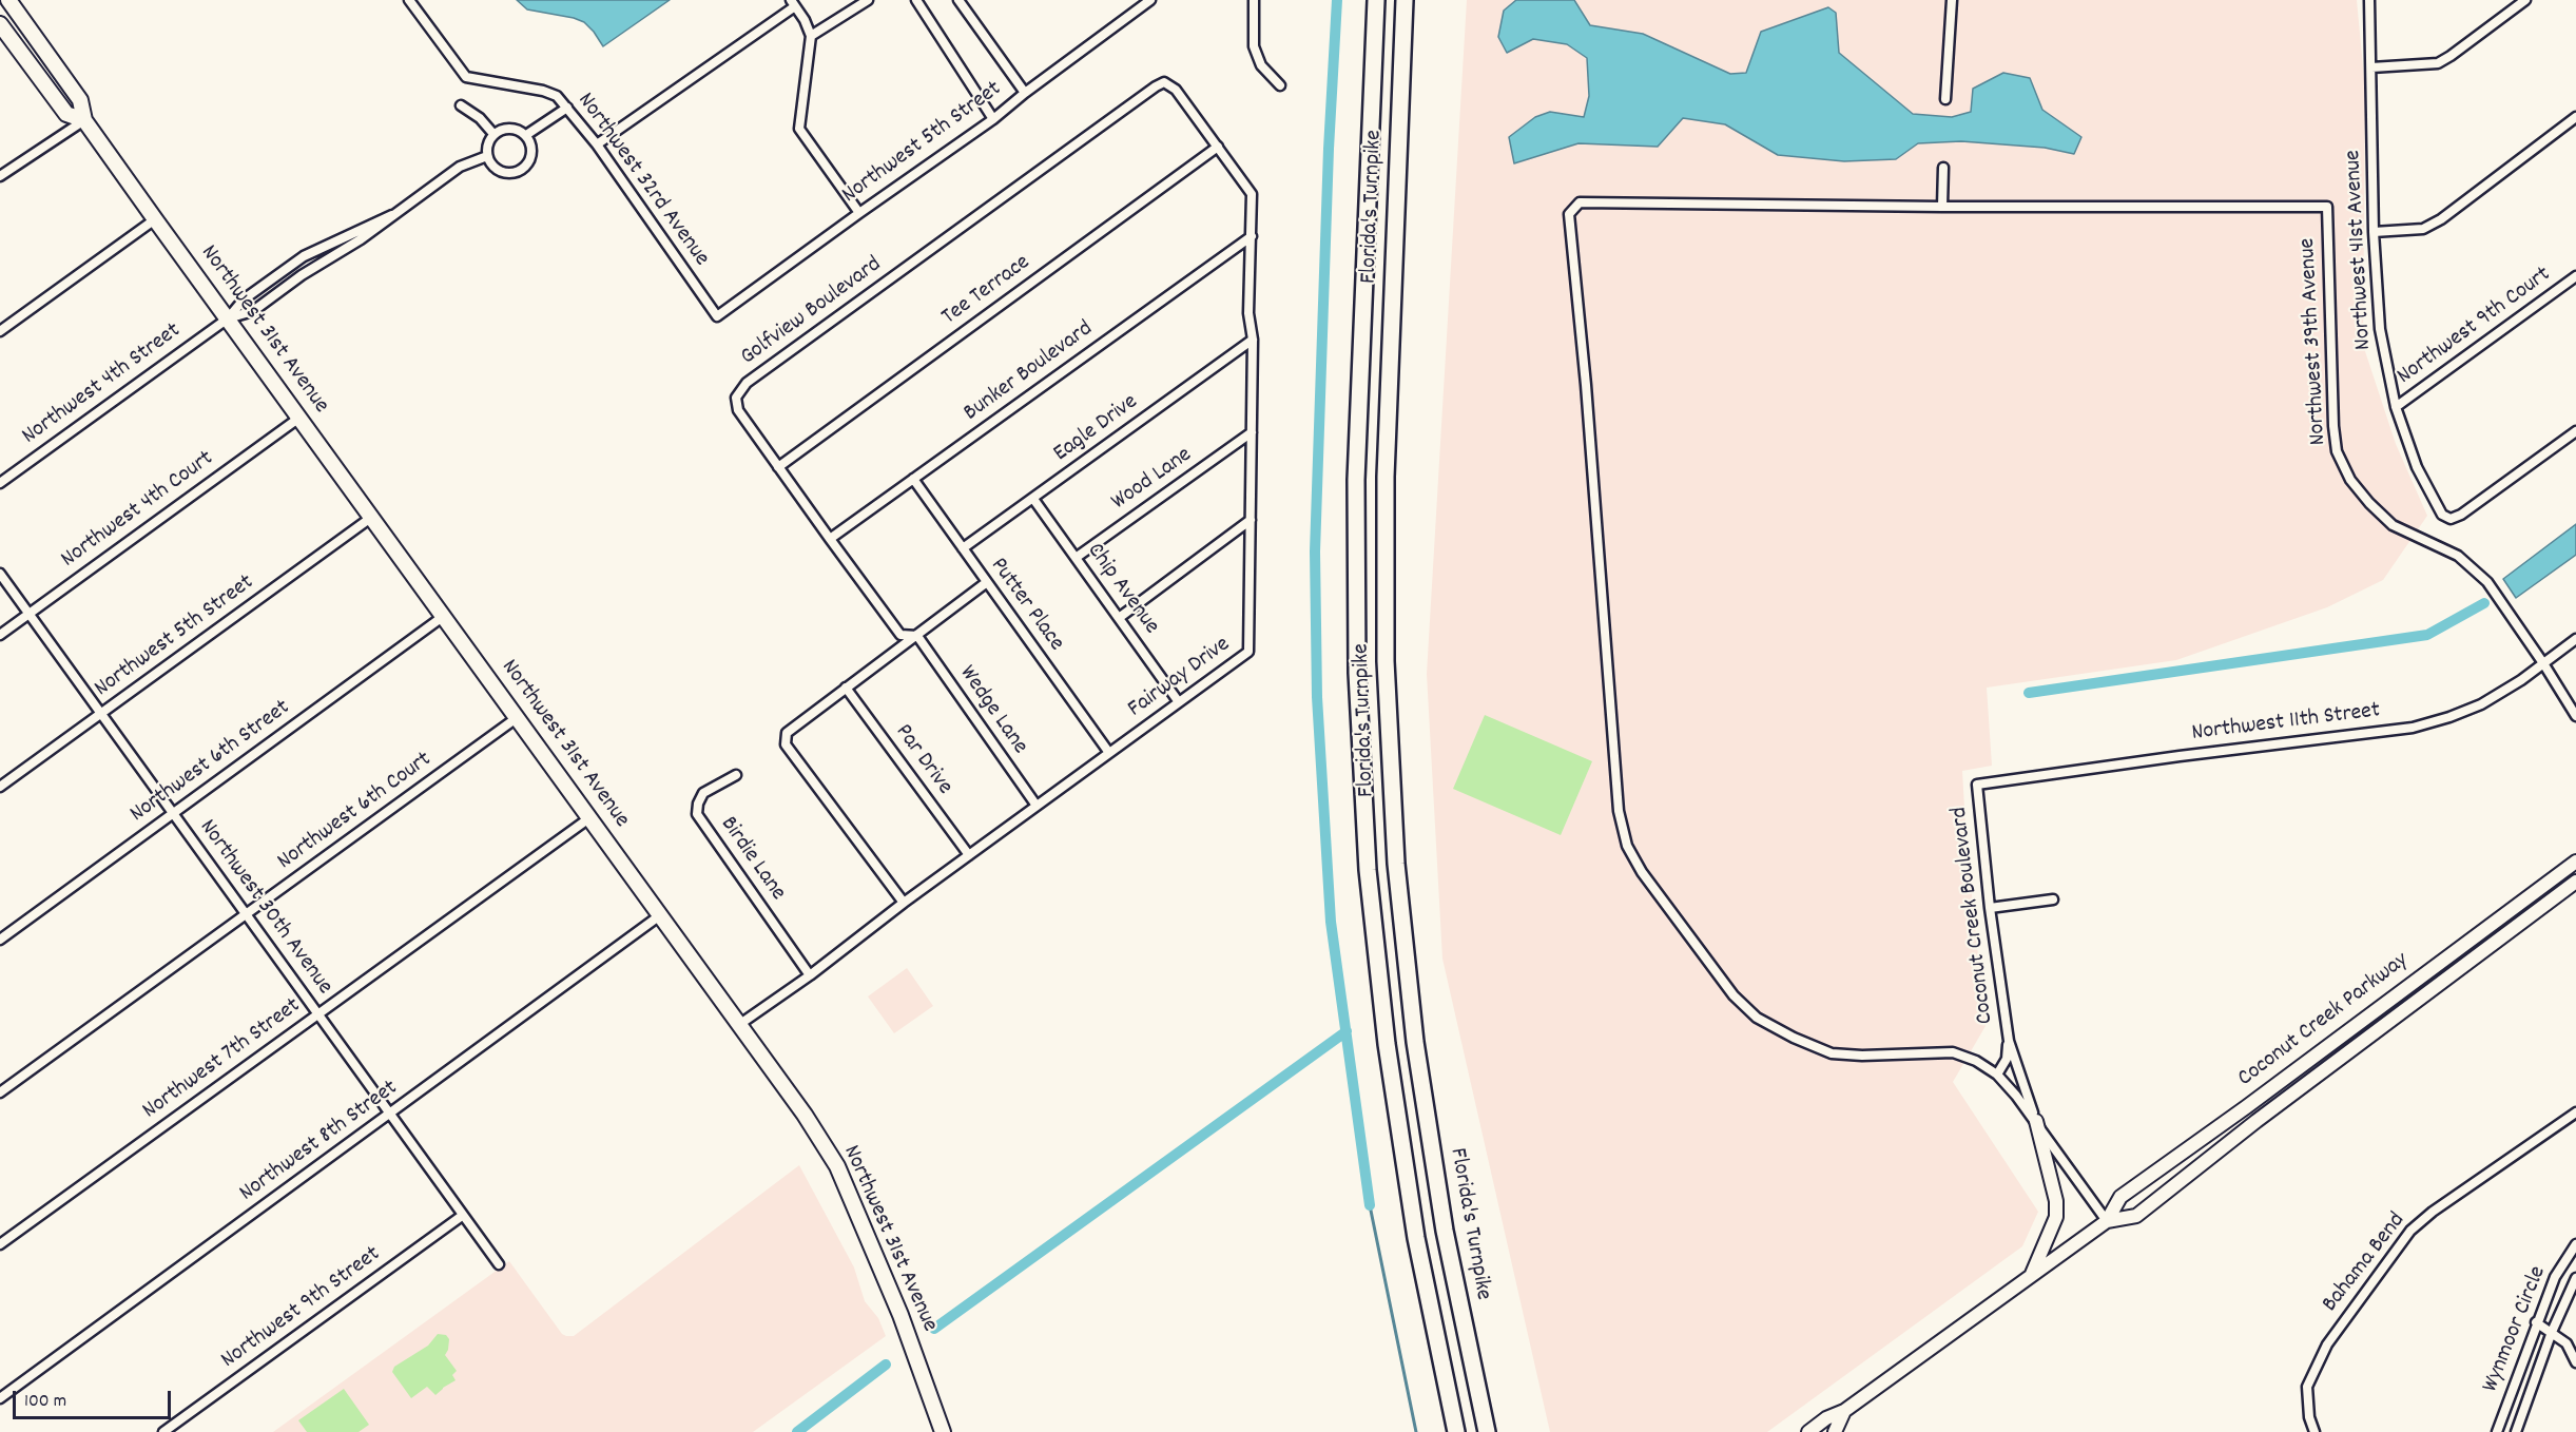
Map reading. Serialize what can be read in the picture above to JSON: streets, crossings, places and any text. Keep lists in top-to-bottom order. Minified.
{"streets":{"highway":["Florida's Turnpike"],"main road":["Northwest 31st Avenue","Coconut Creek Parkway"],"street":["Northwest 5th Street","Northwest 32rd Avenue","Northwest 41st Avenue","Tee Terrace","Golfview Boulevard","Northwest 9th Court","Northwest 39th Avenue","Bunker Boulevard","Northwest 4th Street","Eagle Drive","Wood Lane","Northwest 4th Court","Chip Avenue","Putter Place","Fairway Drive","Wedge Lane","Northwest 11th Street","Par Drive","Northwest 6th Street","Northwest 6th Court","Birdie Lane","Northwest 30th Avenue","Coconut Creek Boulevard","Northwest 7th Street","Northwest 8th Street","Bahama Bend","Northwest 9th Street","Wynmoor Circle"]},"crossings":[["Northwest 5th Street","Northwest 32rd Avenue"],["Northwest 5th Street","Northwest 31st Avenue"],["Northwest 5th Street","Northwest 30th Avenue"],["Northwest 41st Avenue","Northwest 9th Court"],["Tee Terrace","Golfview Boulevard"],["Tee Terrace","Fairway Drive"],["Golfview Boulevard","Bunker Boulevard"],["Golfview Boulevard","Fairway Drive"],["Golfview Boulevard","Wedge Lane"],["Northwest 31st Avenue","Northwest 4th Street"],["Northwest 31st Avenue","Northwest 4th Court"],["Northwest 31st Avenue","Fairway Drive"],["Northwest 31st Avenue","Northwest 6th Street"],["Northwest 31st Avenue","Northwest 6th Court"],["Northwest 31st Avenue","Northwest 7th Street"],["Northwest 31st Avenue","Northwest 8th Street"],["Northwest 39th Avenue","Northwest 11th Street"],["Bunker Boulevard","Putter Place"],["Bunker Boulevard","Fairway Drive"],["Eagle Drive","Chip Avenue"],["Eagle Drive","Putter Place"],["Eagle Drive","Fairway Drive"],["Wood Lane","Chip Avenue"],["Wood Lane","Fairway Drive"],["Northwest 4th Court","Northwest 30th Avenue"],["Chip Avenue","Fairway Drive"],["Putter Place","Fairway Drive"],["Fairway Drive","Wedge Lane"],["Fairway Drive","Par Drive"],["Fairway Drive","Birdie Lane"],["Northwest 11th Street","Coconut Creek Boulevard"],["Northwest 6th Street","Northwest 30th Avenue"],["Northwest 6th Court","Northwest 30th Avenue"],["Northwest 30th Avenue","Northwest 7th Street"],["Northwest 30th Avenue","Northwest 8th Street"],["Northwest 30th Avenue","Northwest 9th Street"],["Coconut Creek Boulevard","Coconut Creek Parkway"]],"scale_bar":"100 m"}
